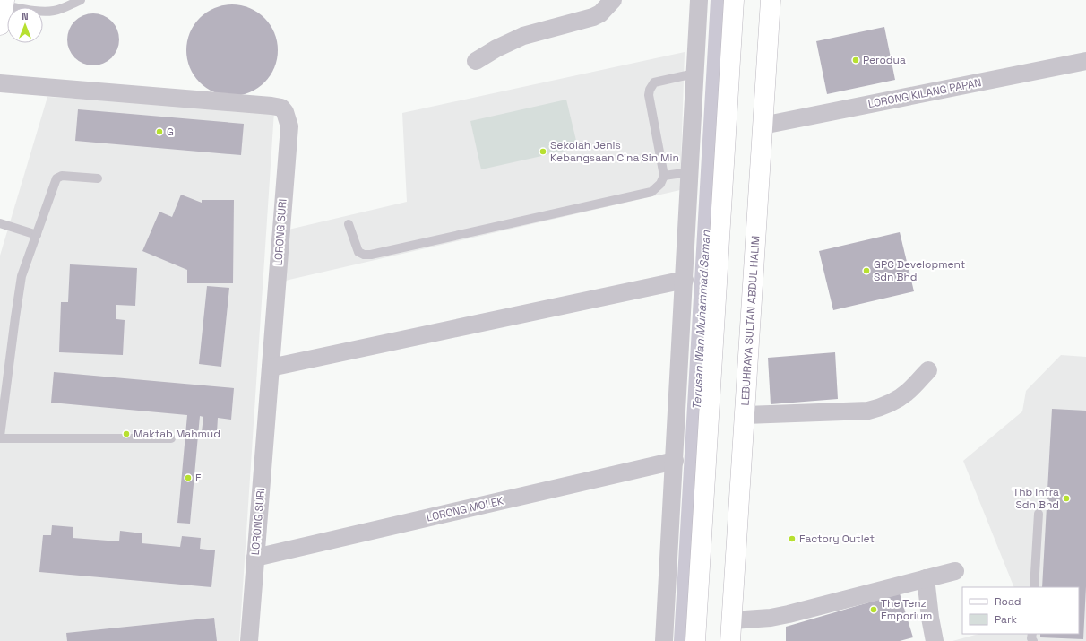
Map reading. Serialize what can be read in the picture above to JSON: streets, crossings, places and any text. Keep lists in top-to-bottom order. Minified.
{"streets":{"main road":["LEBUHRAYA SULTAN ABDUL HALIM"],"street":["LORONG KILANG PAPAN","LORONG SURI","LORONG MOLEK"]},"crossings":[["LORONG KILANG PAPAN","LEBUHRAYA SULTAN ABDUL HALIM"],["LORONG SURI","LORONG MOLEK"]],"water":["Terusan Wan Muhammad Saman"],"places":["Perodua","G","Sekolah Jenis Kebangsaan Cina Sin Min","GPC Development Sdn Bhd","Maktab Mahmud","F","Thb Infra Sdn Bhd","Factory Outlet","The Tenz Emporium"],"legend":["Road","Park"],"north":"top"}
